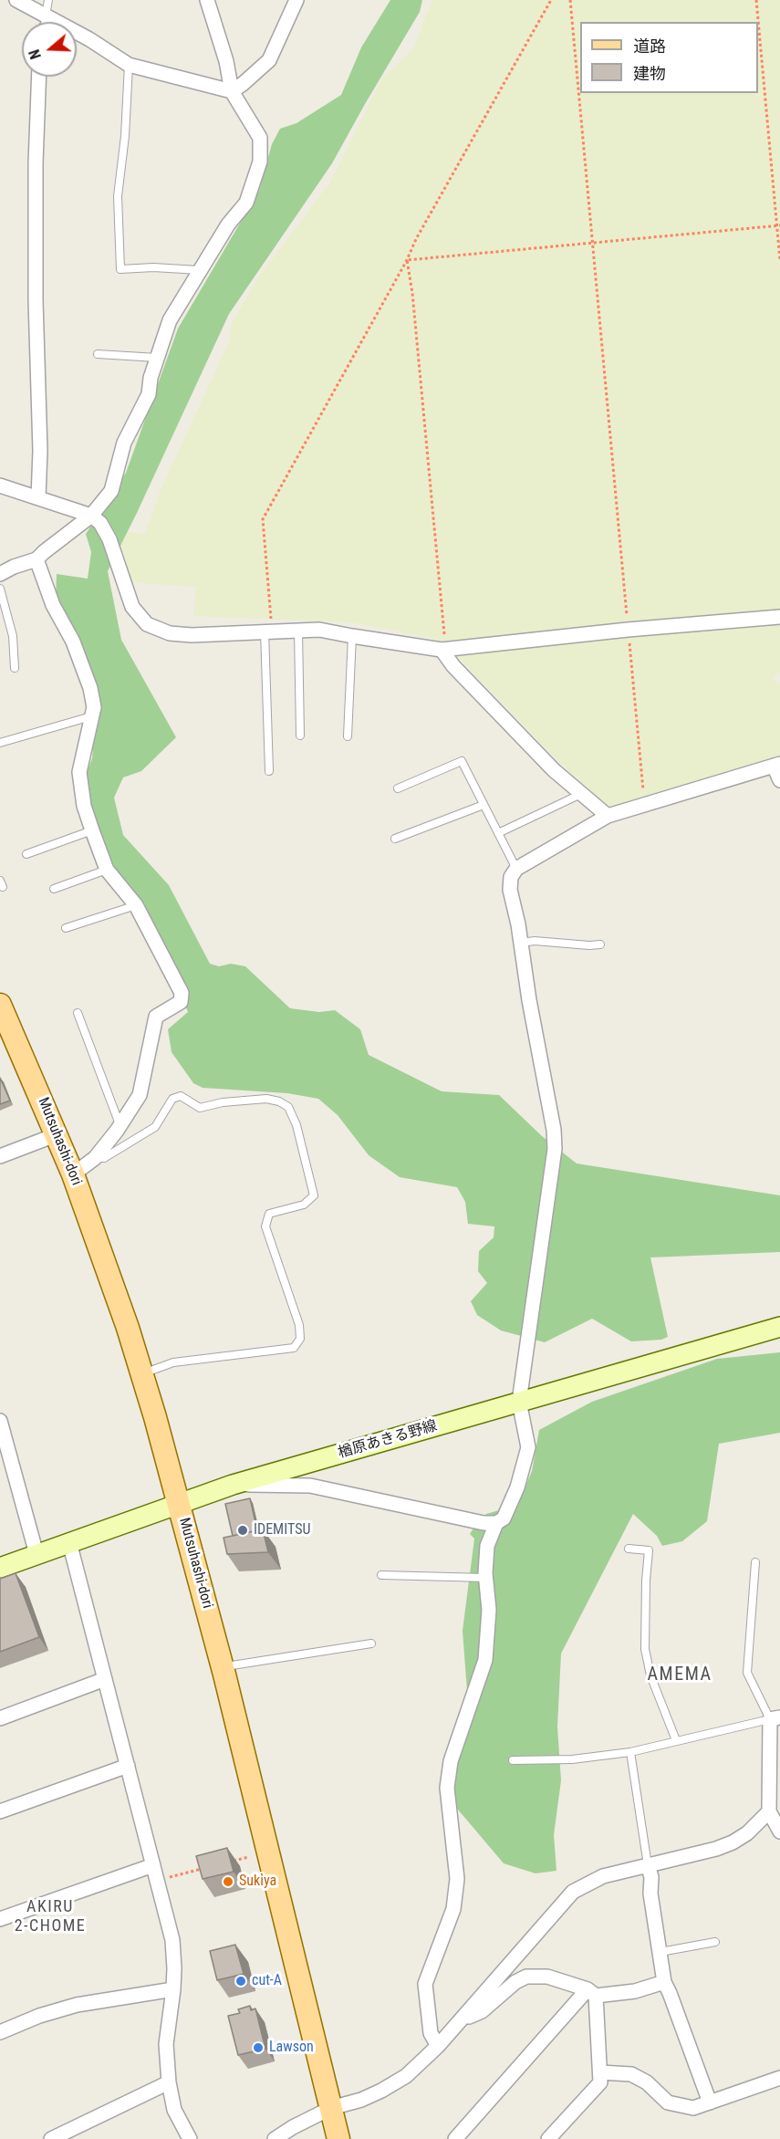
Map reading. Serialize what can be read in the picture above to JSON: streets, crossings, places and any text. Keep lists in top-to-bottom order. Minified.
{"streets":{"main road":["Mutsuhashi-dori","楢原あきる野線"]},"crossings":[["Mutsuhashi-dori","楢原あきる野線"]],"districts":["AMEMA","AKIRU 2-CHOME"],"places":["IDEMITSU","Sukiya","cut-A","Lawson"],"legend":["道路","建物"],"north":"left"}
